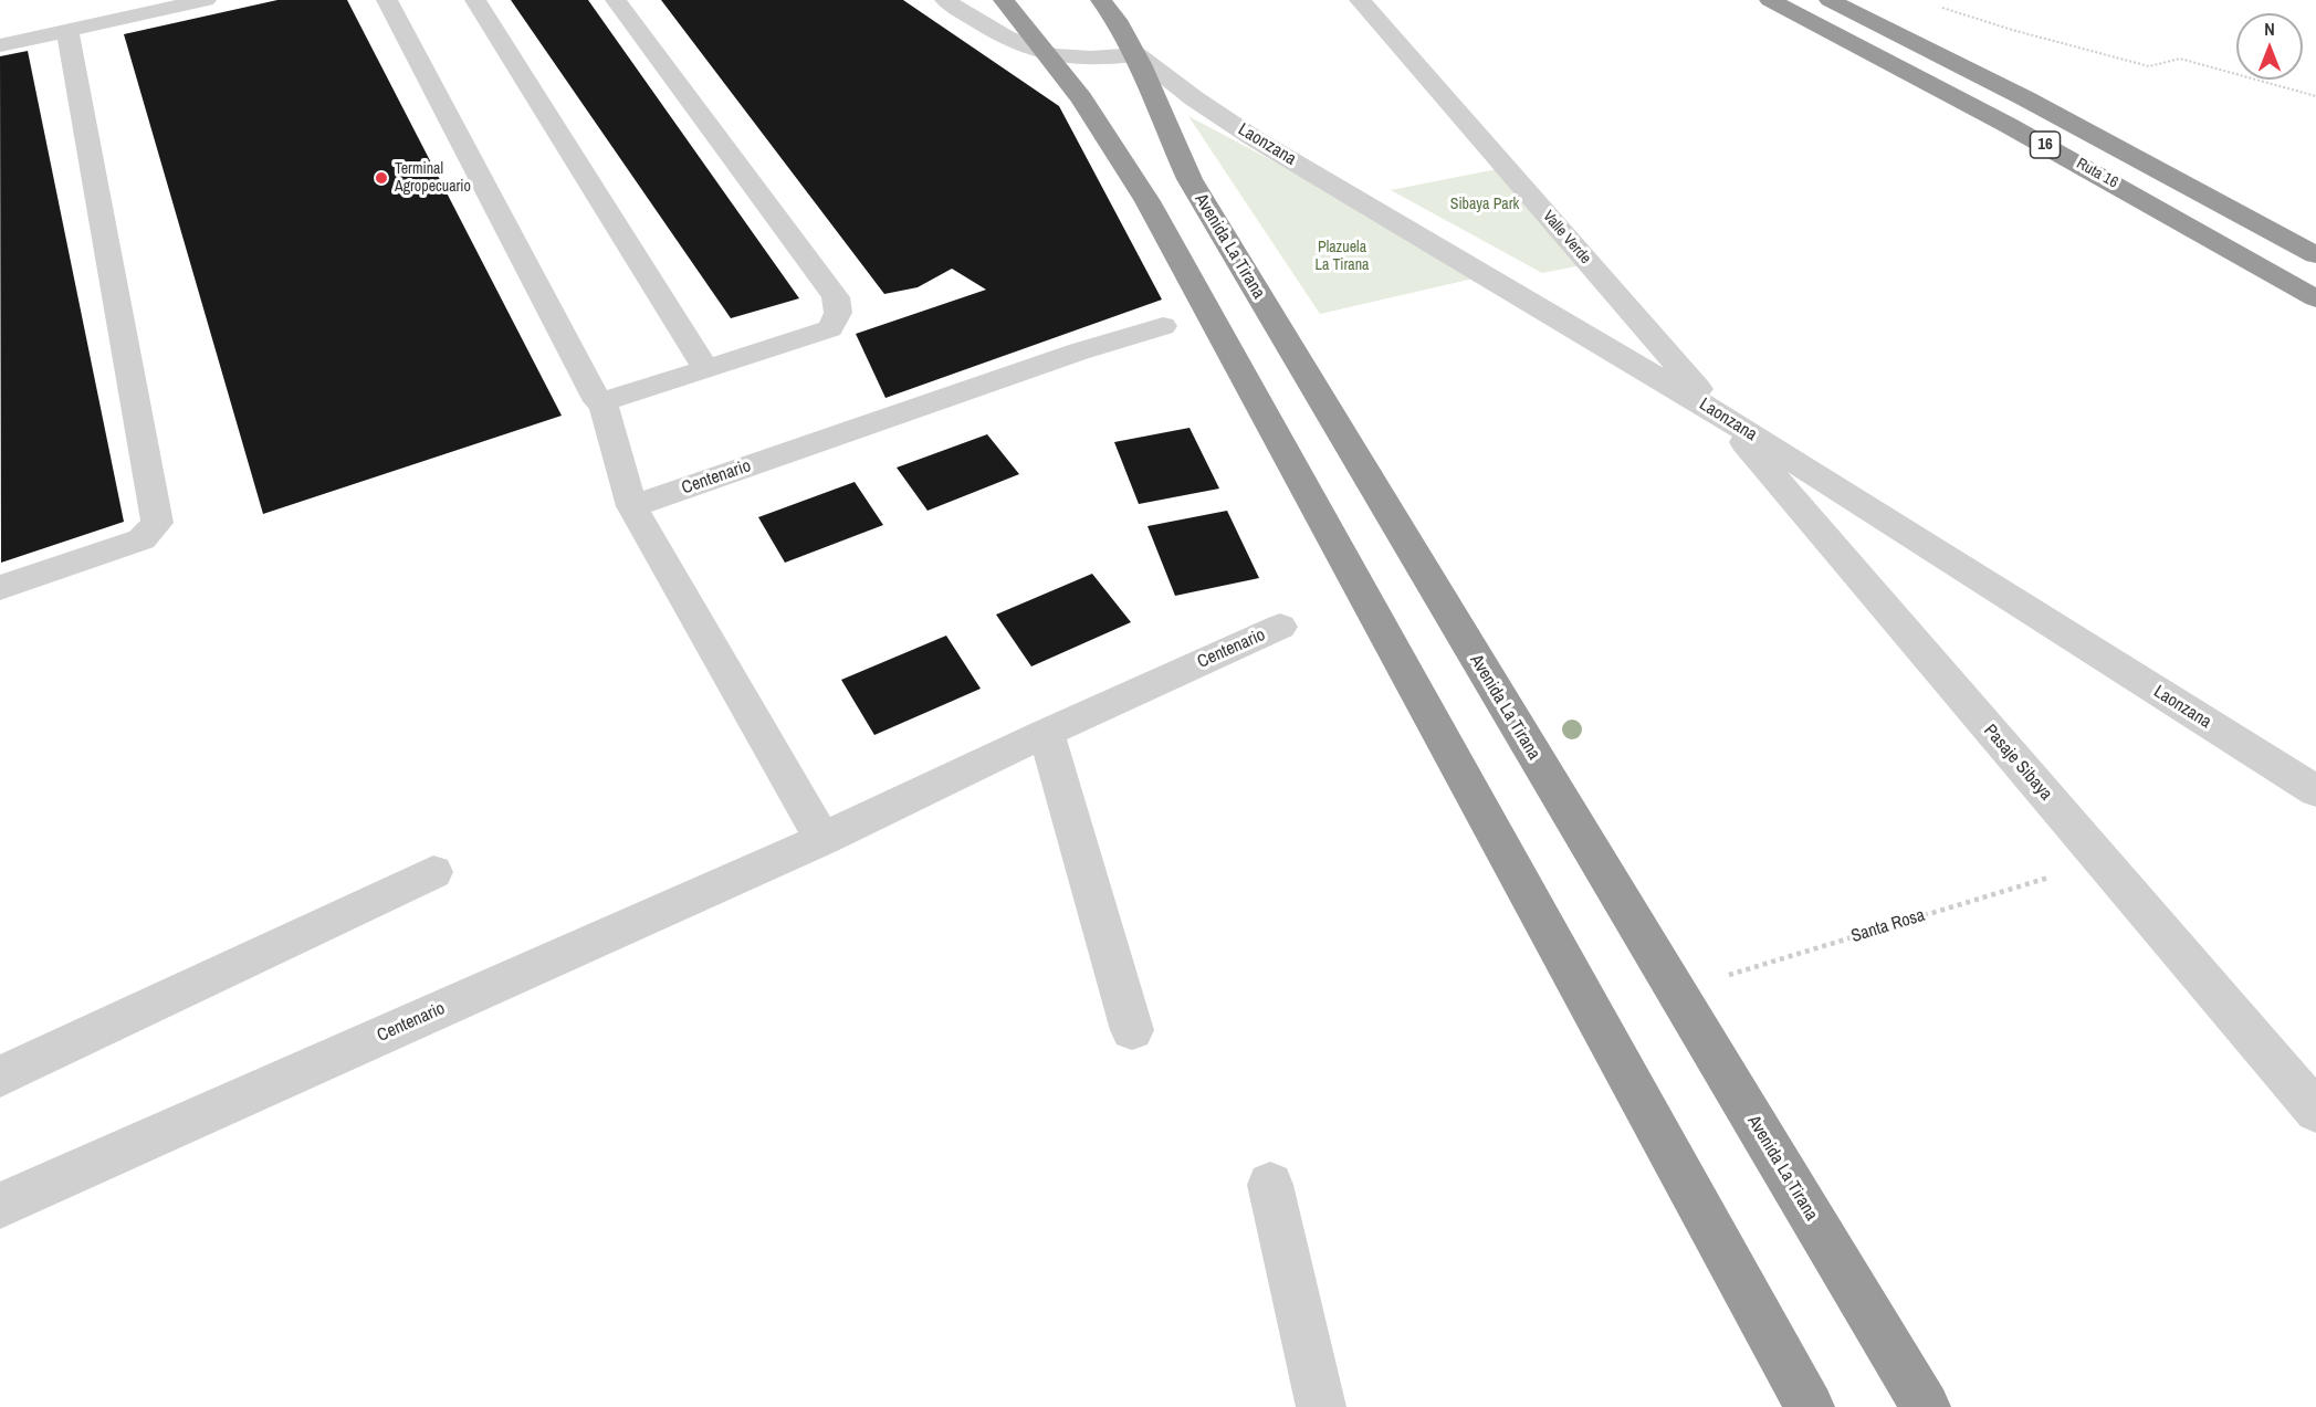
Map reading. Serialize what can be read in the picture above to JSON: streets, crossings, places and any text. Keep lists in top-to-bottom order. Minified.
{"streets":{"highway":["16","Ruta 16","Avenida La Tirana"],"street":["Laonzana","Valle Verde","Centenario","Pasaje Sibaya"],"path":["Santa Rosa"]},"crossings":[["Laonzana","Valle Verde"],["Laonzana","Avenida La Tirana"],["Laonzana","Pasaje Sibaya"],["Valle Verde","Pasaje Sibaya"],["Avenida La Tirana","Santa Rosa"],["Pasaje Sibaya","Santa Rosa"]],"parks":["Sibaya Park","Plazuela La Tirana"],"places":["Terminal Agropecuario"],"north":"top"}
